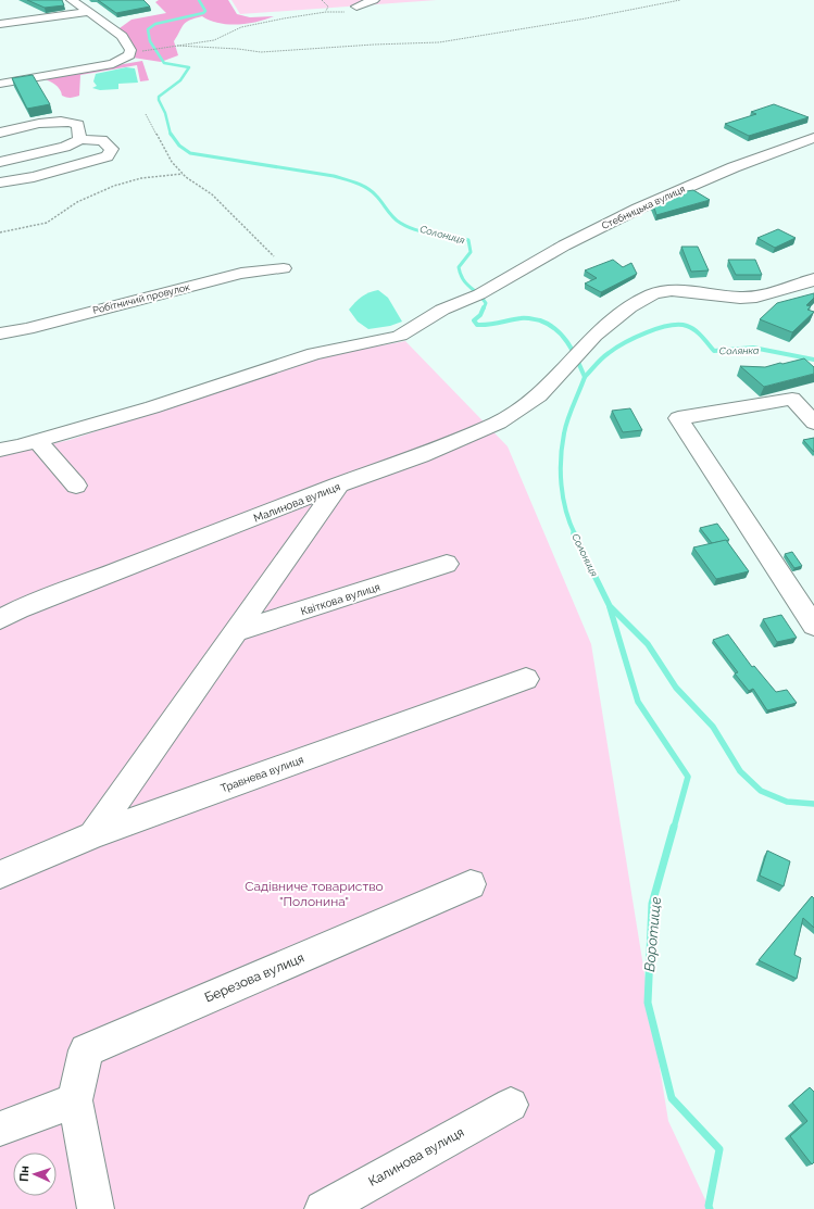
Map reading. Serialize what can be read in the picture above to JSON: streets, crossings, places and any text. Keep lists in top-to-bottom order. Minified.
{"streets":{"street":["Стебницька вулиця","Робітничий провулок","Малинова вулиця","Квіткова вулиця","Травнева вулиця","Березова вулиця","Калинова вулиця"]},"water":["Солониця","Солянка","Воротище"],"parks":["Садівниче товариство \"Полонина\""],"north":"left"}
